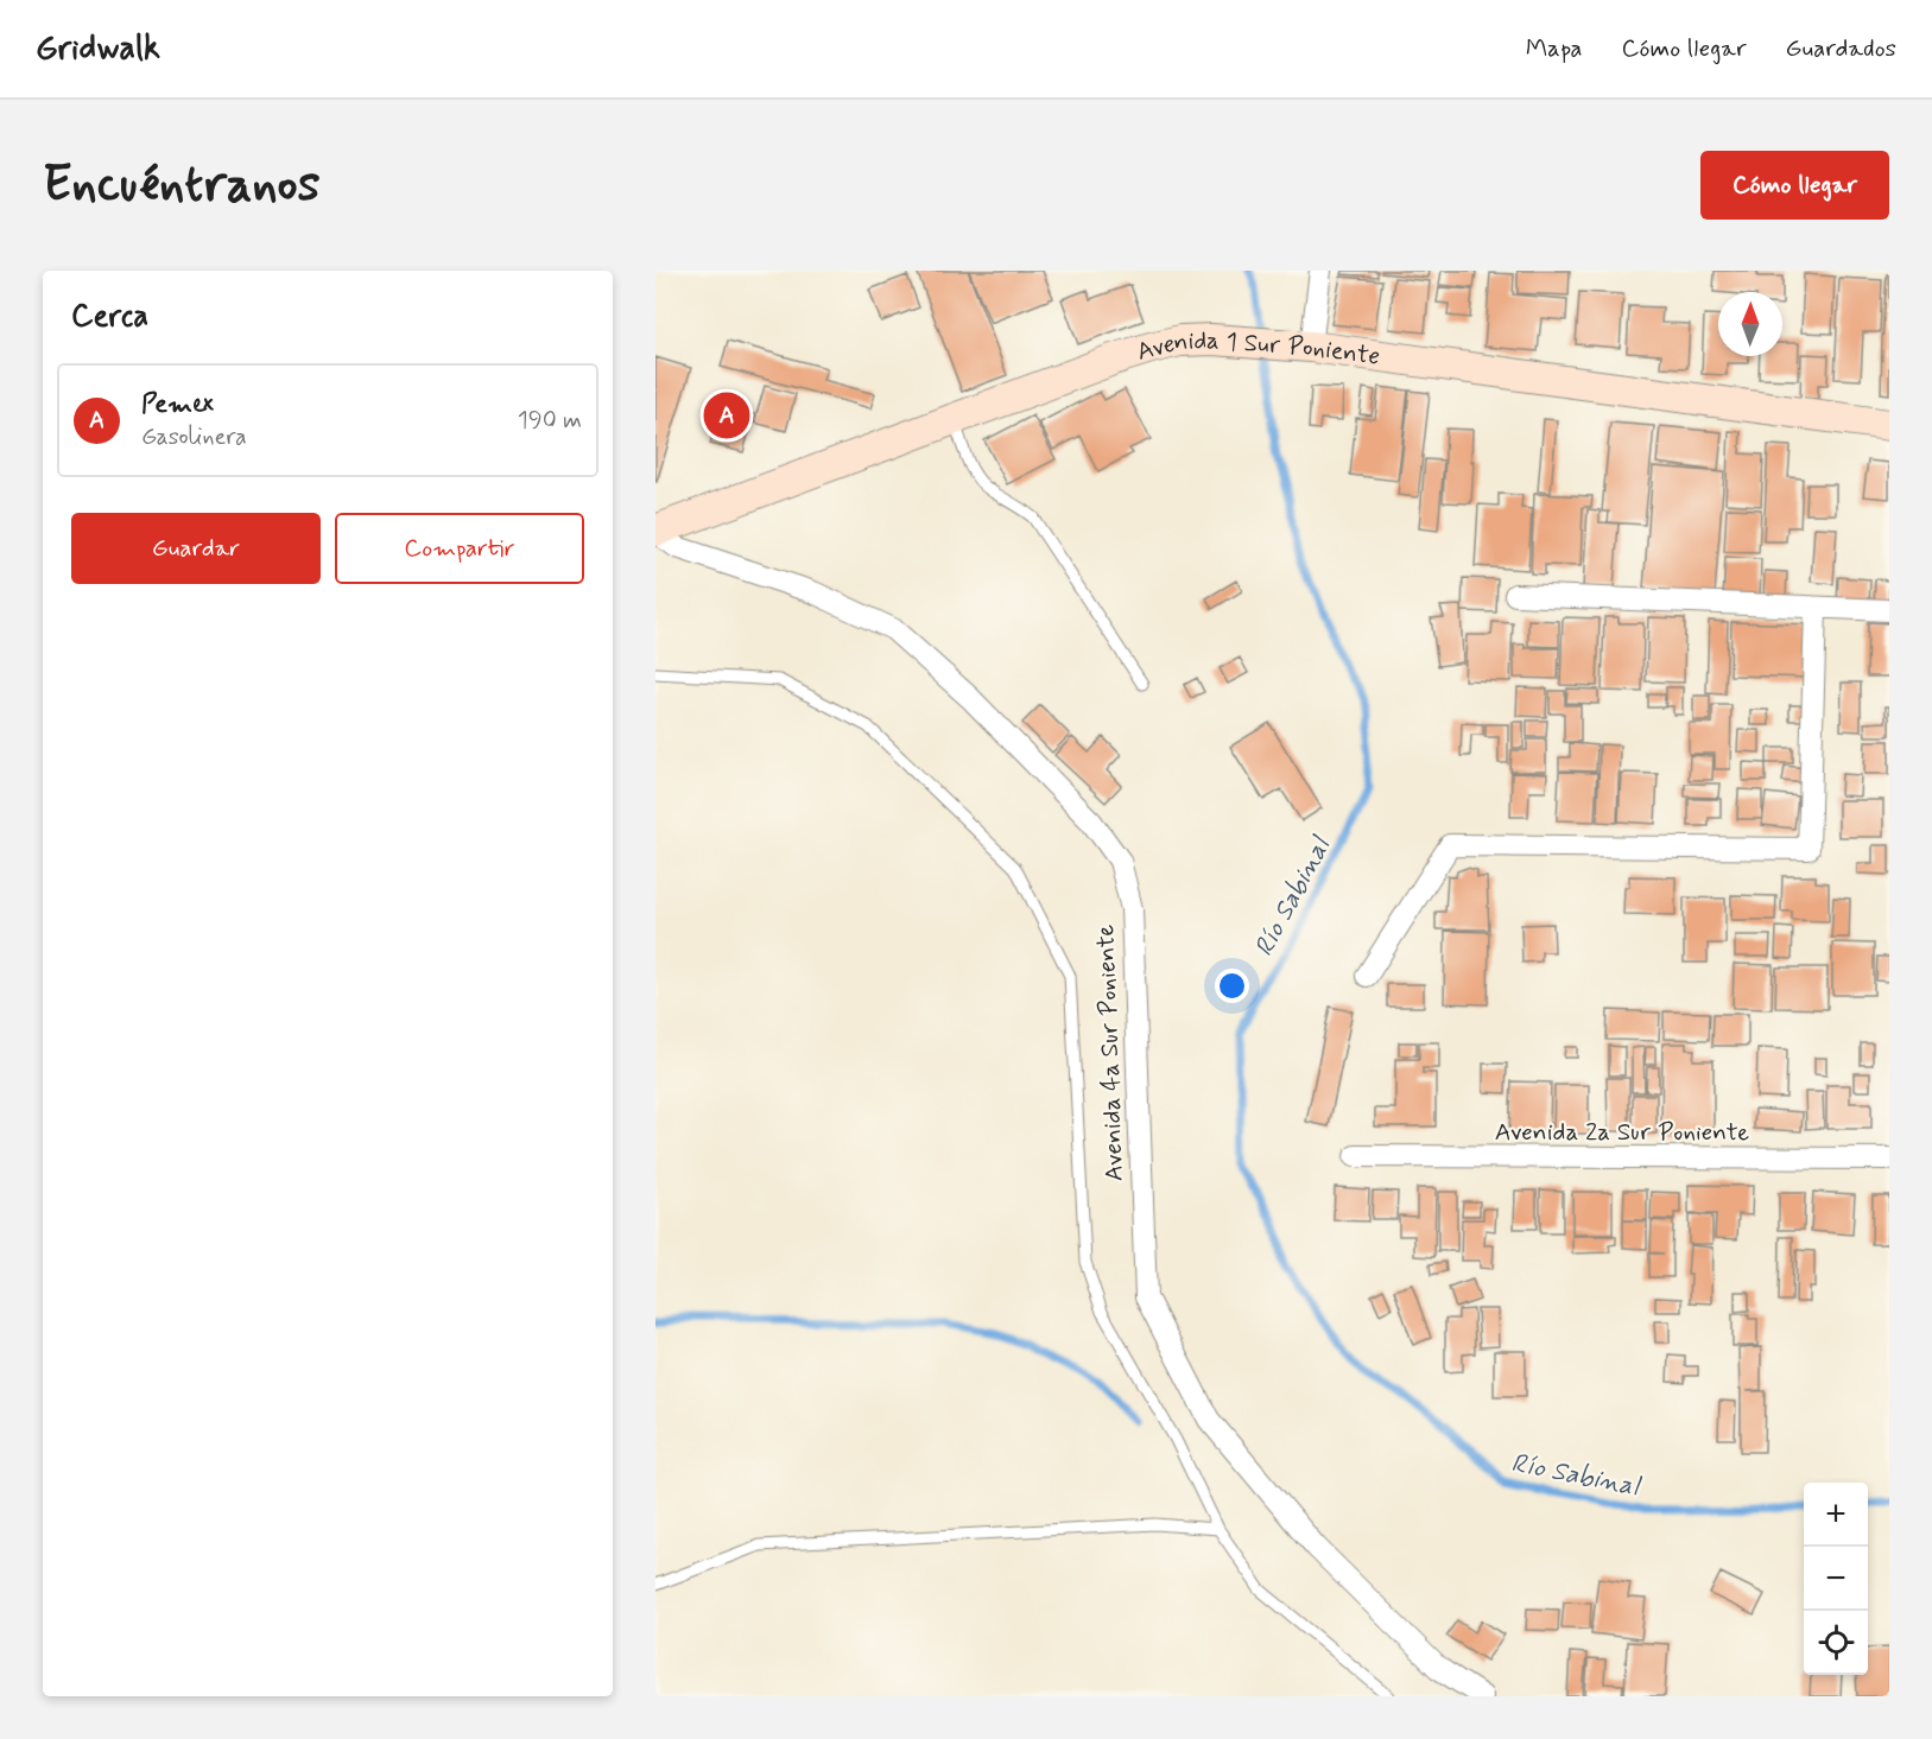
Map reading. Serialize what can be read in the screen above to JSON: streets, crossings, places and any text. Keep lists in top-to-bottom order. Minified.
{"streets":{"street":["Avenida 1 Sur Poniente","Avenida 4a Sur Poniente","Avenida 2a Sur Poniente"]},"crossings":[["Avenida 1 Sur Poniente","Avenida 4a Sur Poniente"]],"water":["Río Sabinal"],"north":"top","page":{"header":"Gridwalk","nav":["Mapa","Cómo llegar","Guardados"],"buttons":["Cómo llegar",["Guardar","Compartir"]],"title":"Encuéntranos","heading":"Cerca","list":[{"mark":"A","name":"Pemex","note":"Gasolinera","value":"190 m"}],"pins":"A","map_buttons":["+","−"]}}
